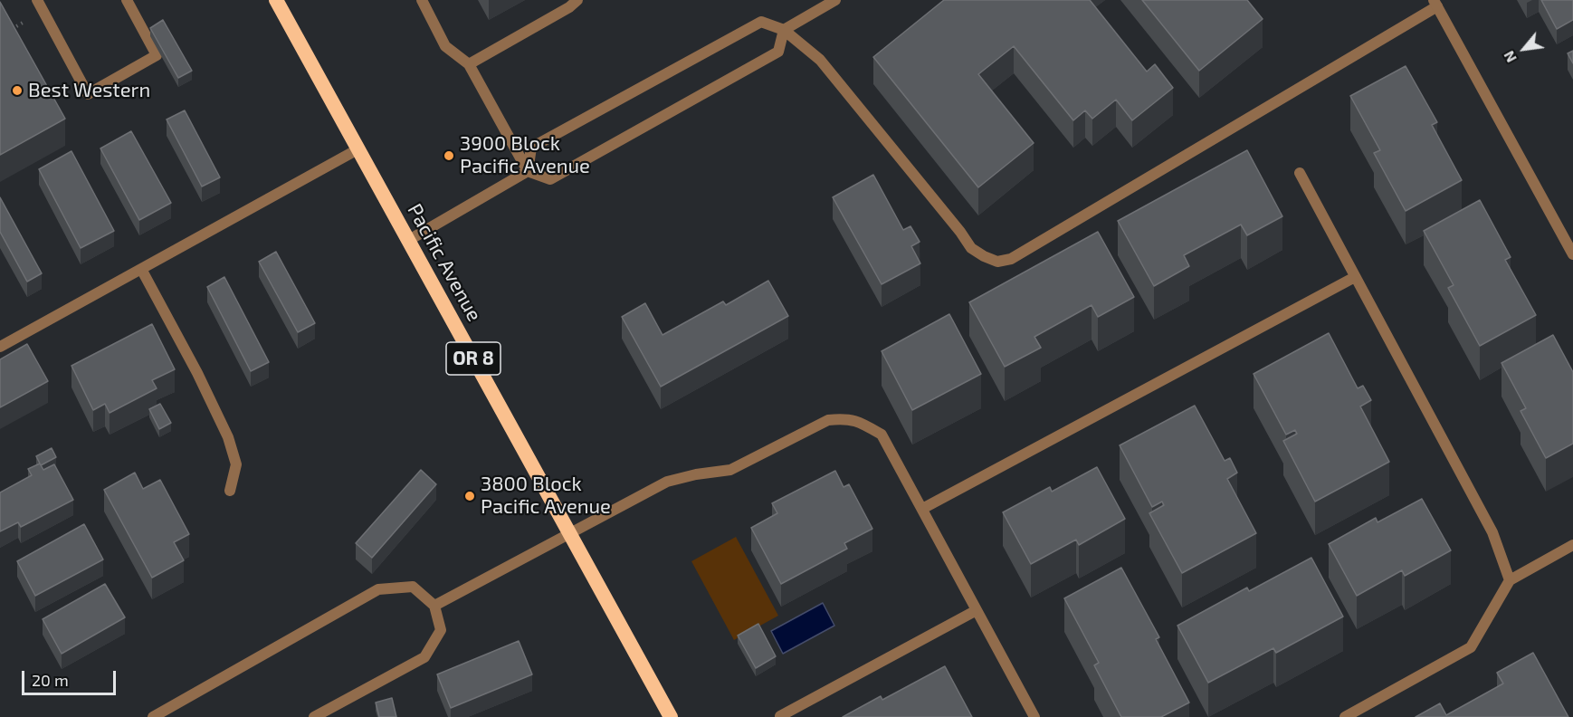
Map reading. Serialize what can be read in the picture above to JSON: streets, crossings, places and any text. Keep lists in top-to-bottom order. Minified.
{"streets":{"highway":["Pacific Avenue","OR 8"]},"places":["Best Western","3900 Block Pacific Avenue","3800 Block Pacific Avenue"],"scale_bar":"20 m","north":"bottom left"}
